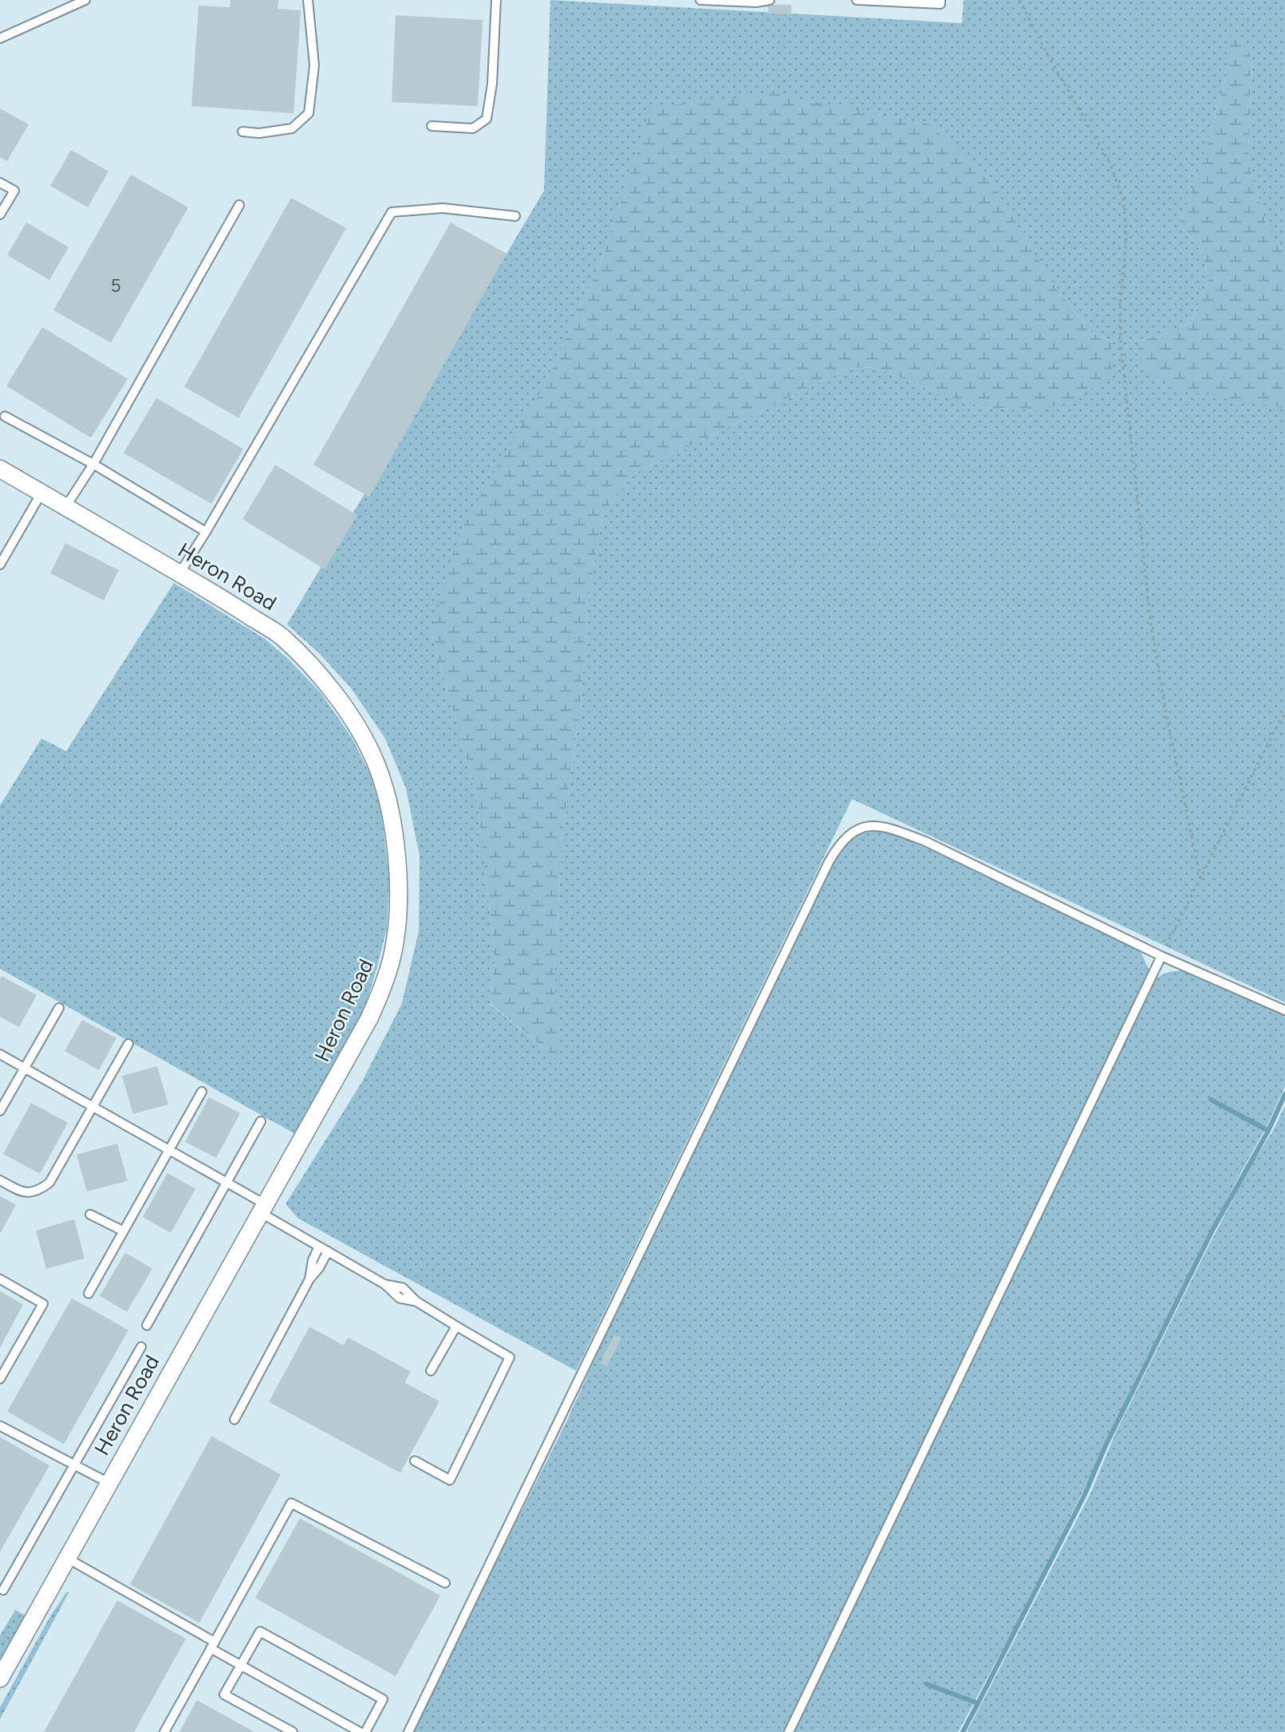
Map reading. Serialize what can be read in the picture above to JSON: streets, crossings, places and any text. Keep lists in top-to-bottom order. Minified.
{"streets":{"street":["Heron Road"]},"house_numbers":["5"]}
